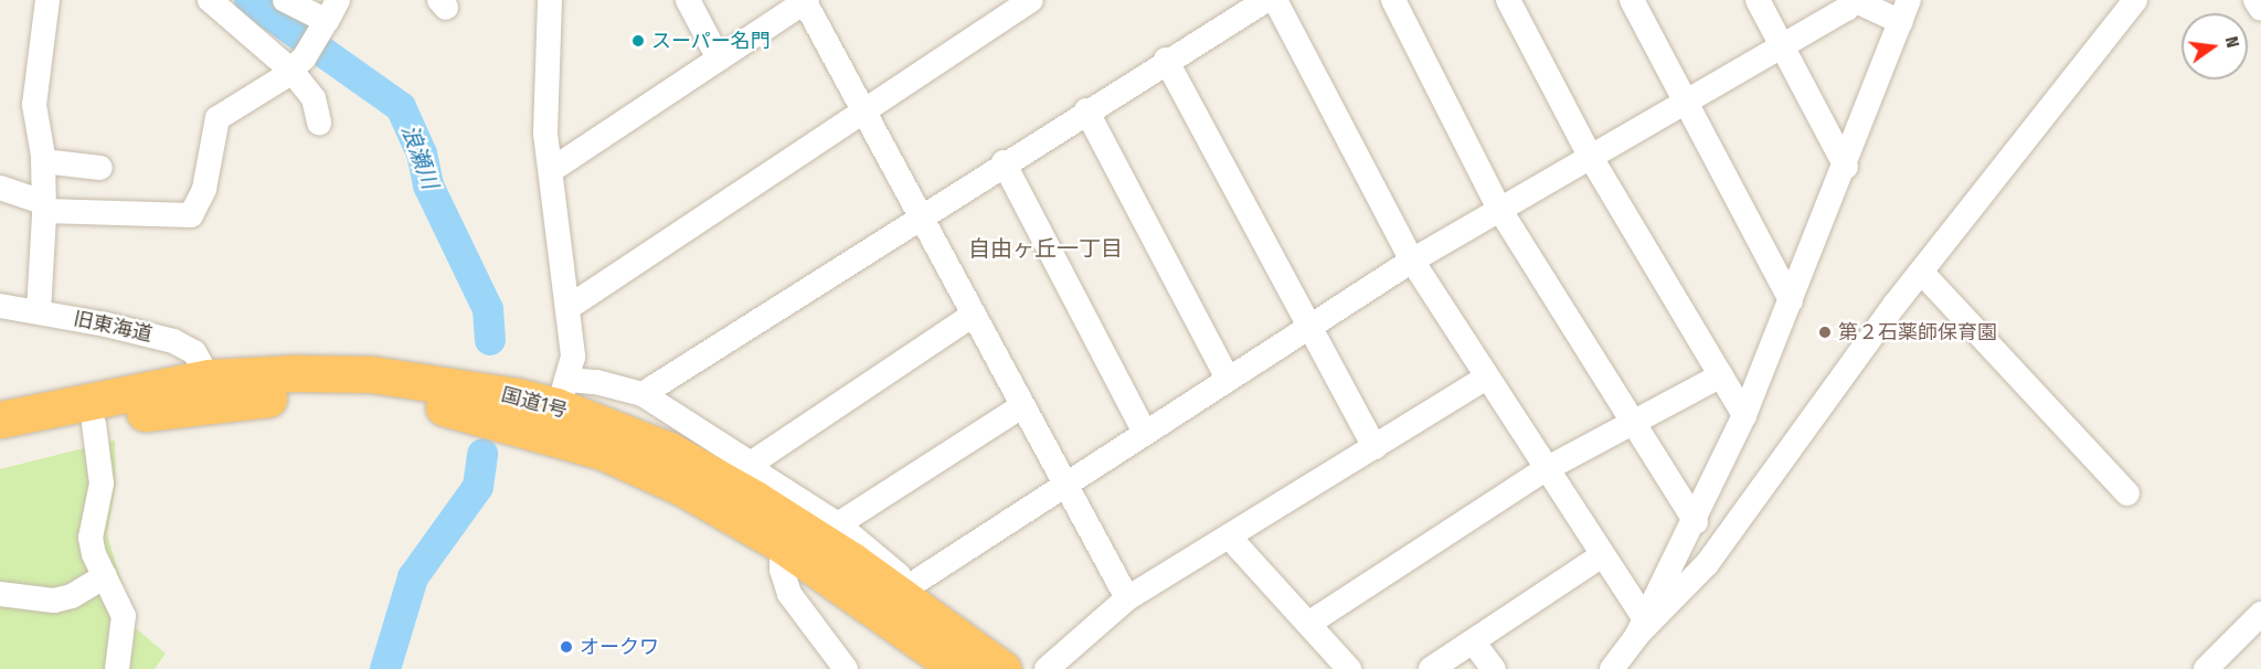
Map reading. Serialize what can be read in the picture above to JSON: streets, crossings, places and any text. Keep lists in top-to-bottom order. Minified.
{"streets":{"highway":["国道1号"],"street":["旧東海道"]},"crossings":[["旧東海道","国道1号"]],"districts":["自由ヶ丘一丁目"],"water":["浪瀬川"],"places":["スーパー名門","第２石薬師保育園","オークワ"],"north":"right"}
